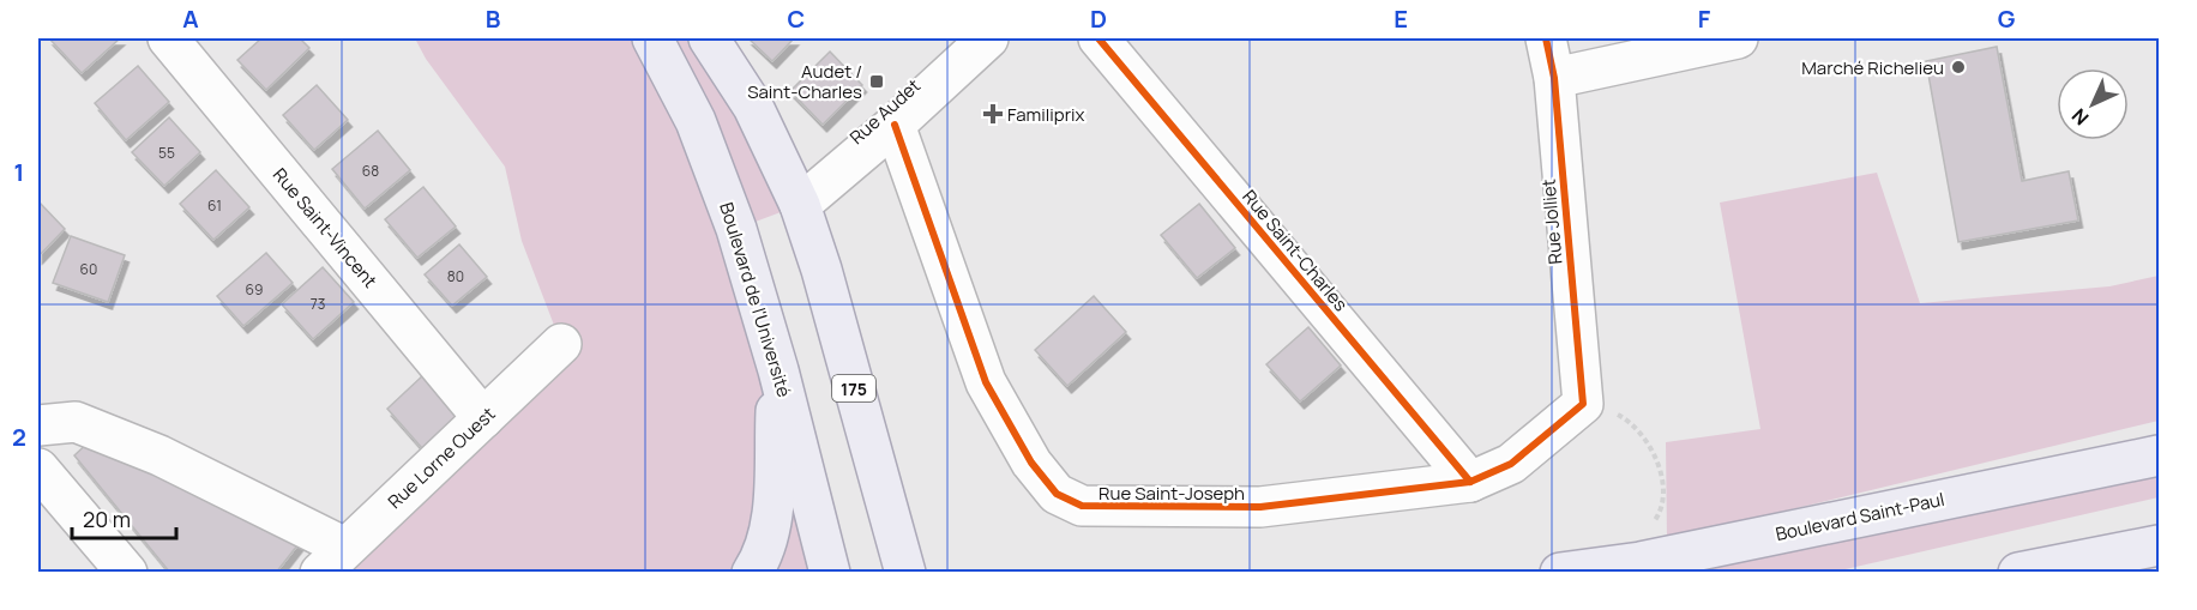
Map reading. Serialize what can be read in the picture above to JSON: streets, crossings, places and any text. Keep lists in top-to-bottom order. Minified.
{"streets":{"main road":["Boulevard de l'Université","175","Boulevard Saint-Paul"],"street":["Rue Audet","Rue Jolliet","Rue Saint-Vincent","Rue Saint-Charles","Rue Lorne Ouest","Rue Saint-Joseph"]},"crossings":[["Rue Audet","175"],["Rue Audet","Rue Saint-Joseph"],["Rue Jolliet","Rue Saint-Joseph"],["Rue Saint-Vincent","Rue Lorne Ouest"],["Rue Saint-Charles","Rue Saint-Joseph"]],"places":{"other":["Marché Richelieu"],"transit":["Audet / Saint-Charles"],"health":["Familiprix"]},"house_numbers":["55","68","61","60","80","69","73"],"scale_bar":"20 m","north":"bottom left","grid":{"columns":["A","B","C","D","E","F","G"],"rows":["1","2"]}}
